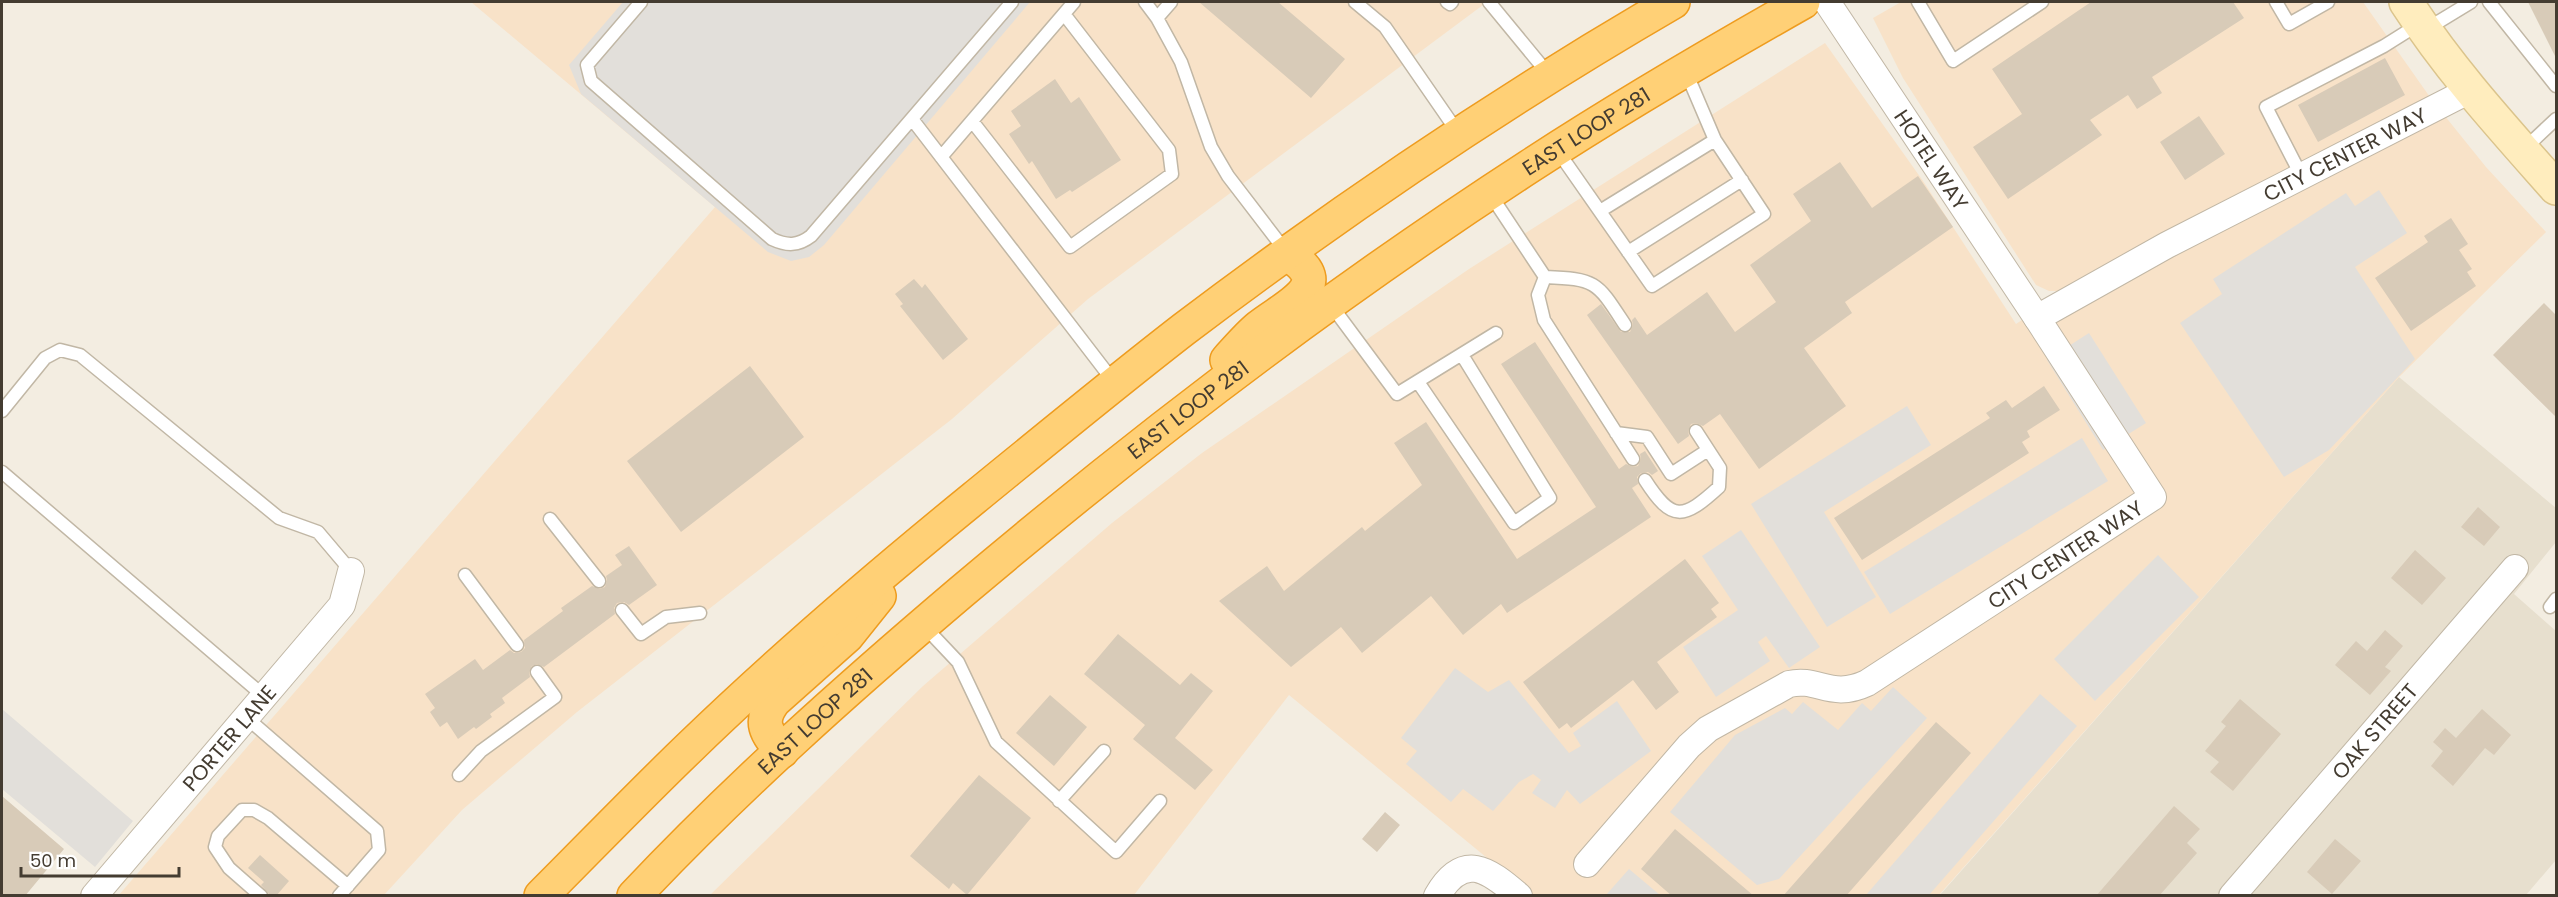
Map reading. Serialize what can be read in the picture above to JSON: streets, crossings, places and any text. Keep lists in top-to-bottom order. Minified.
{"streets":{"highway":["EAST LOOP 281"],"street":["CITY CENTER WAY","HOTEL WAY","OAK STREET","PORTER LANE"]},"crossings":[["CITY CENTER WAY","HOTEL WAY"]],"scale_bar":"50 m"}
